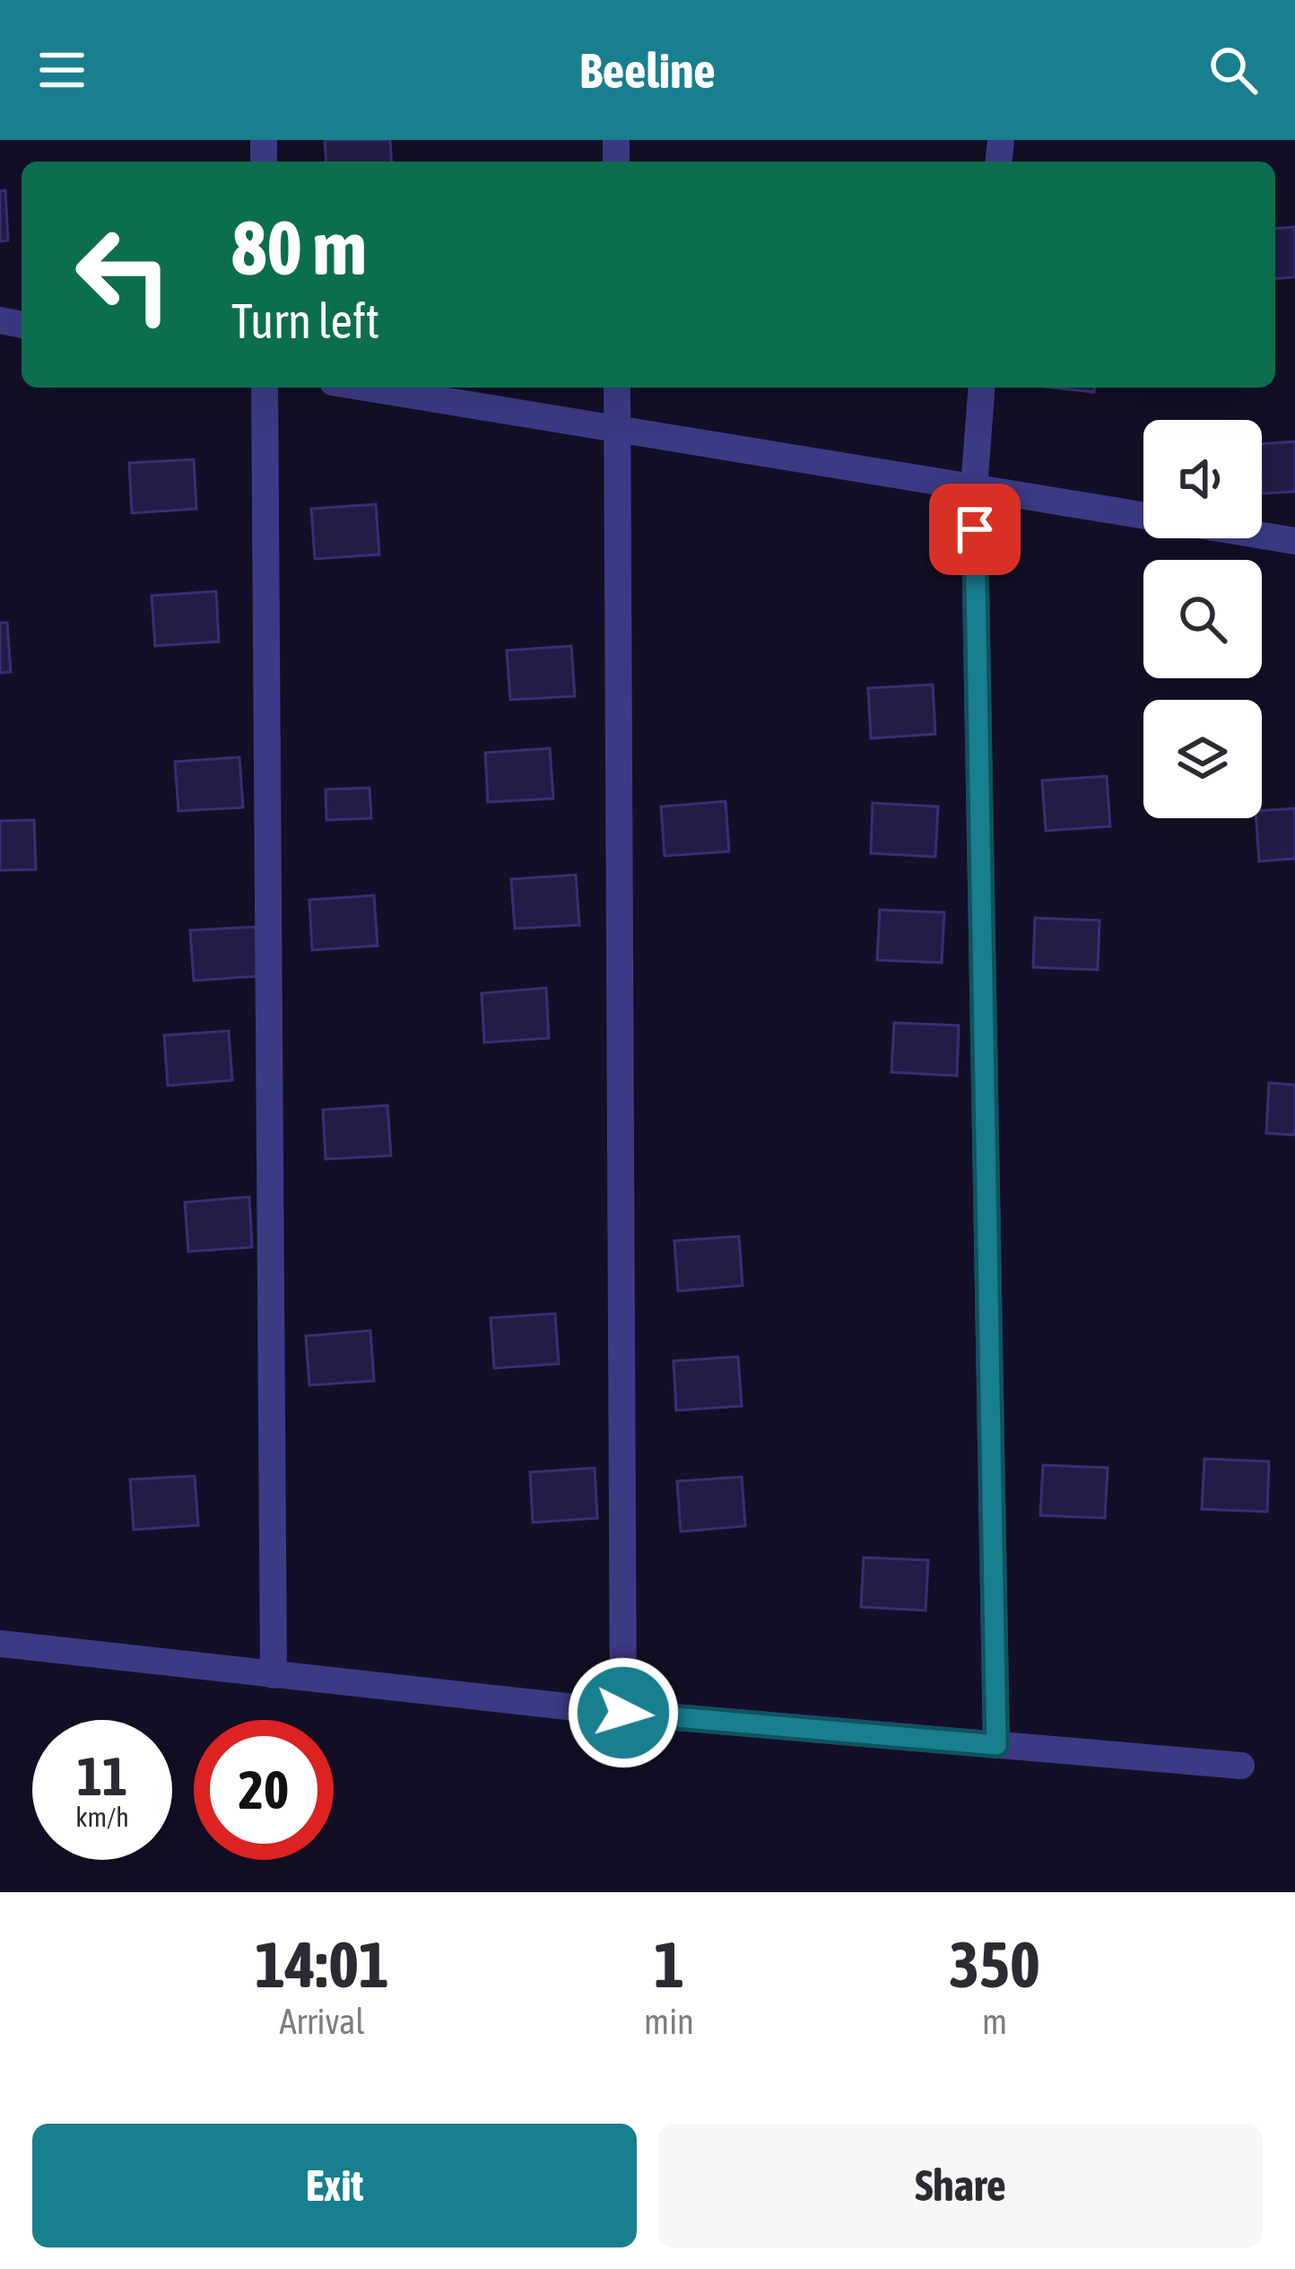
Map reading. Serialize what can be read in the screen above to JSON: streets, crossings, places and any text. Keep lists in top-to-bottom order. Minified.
{"page":{"header":"Beeline","turn":["80 m","Turn left"],"speed":"11 km/h","limit":"20","eta":["14:01","Arrival","1","min","350","m"],"buttons":["Exit","Share"]}}
